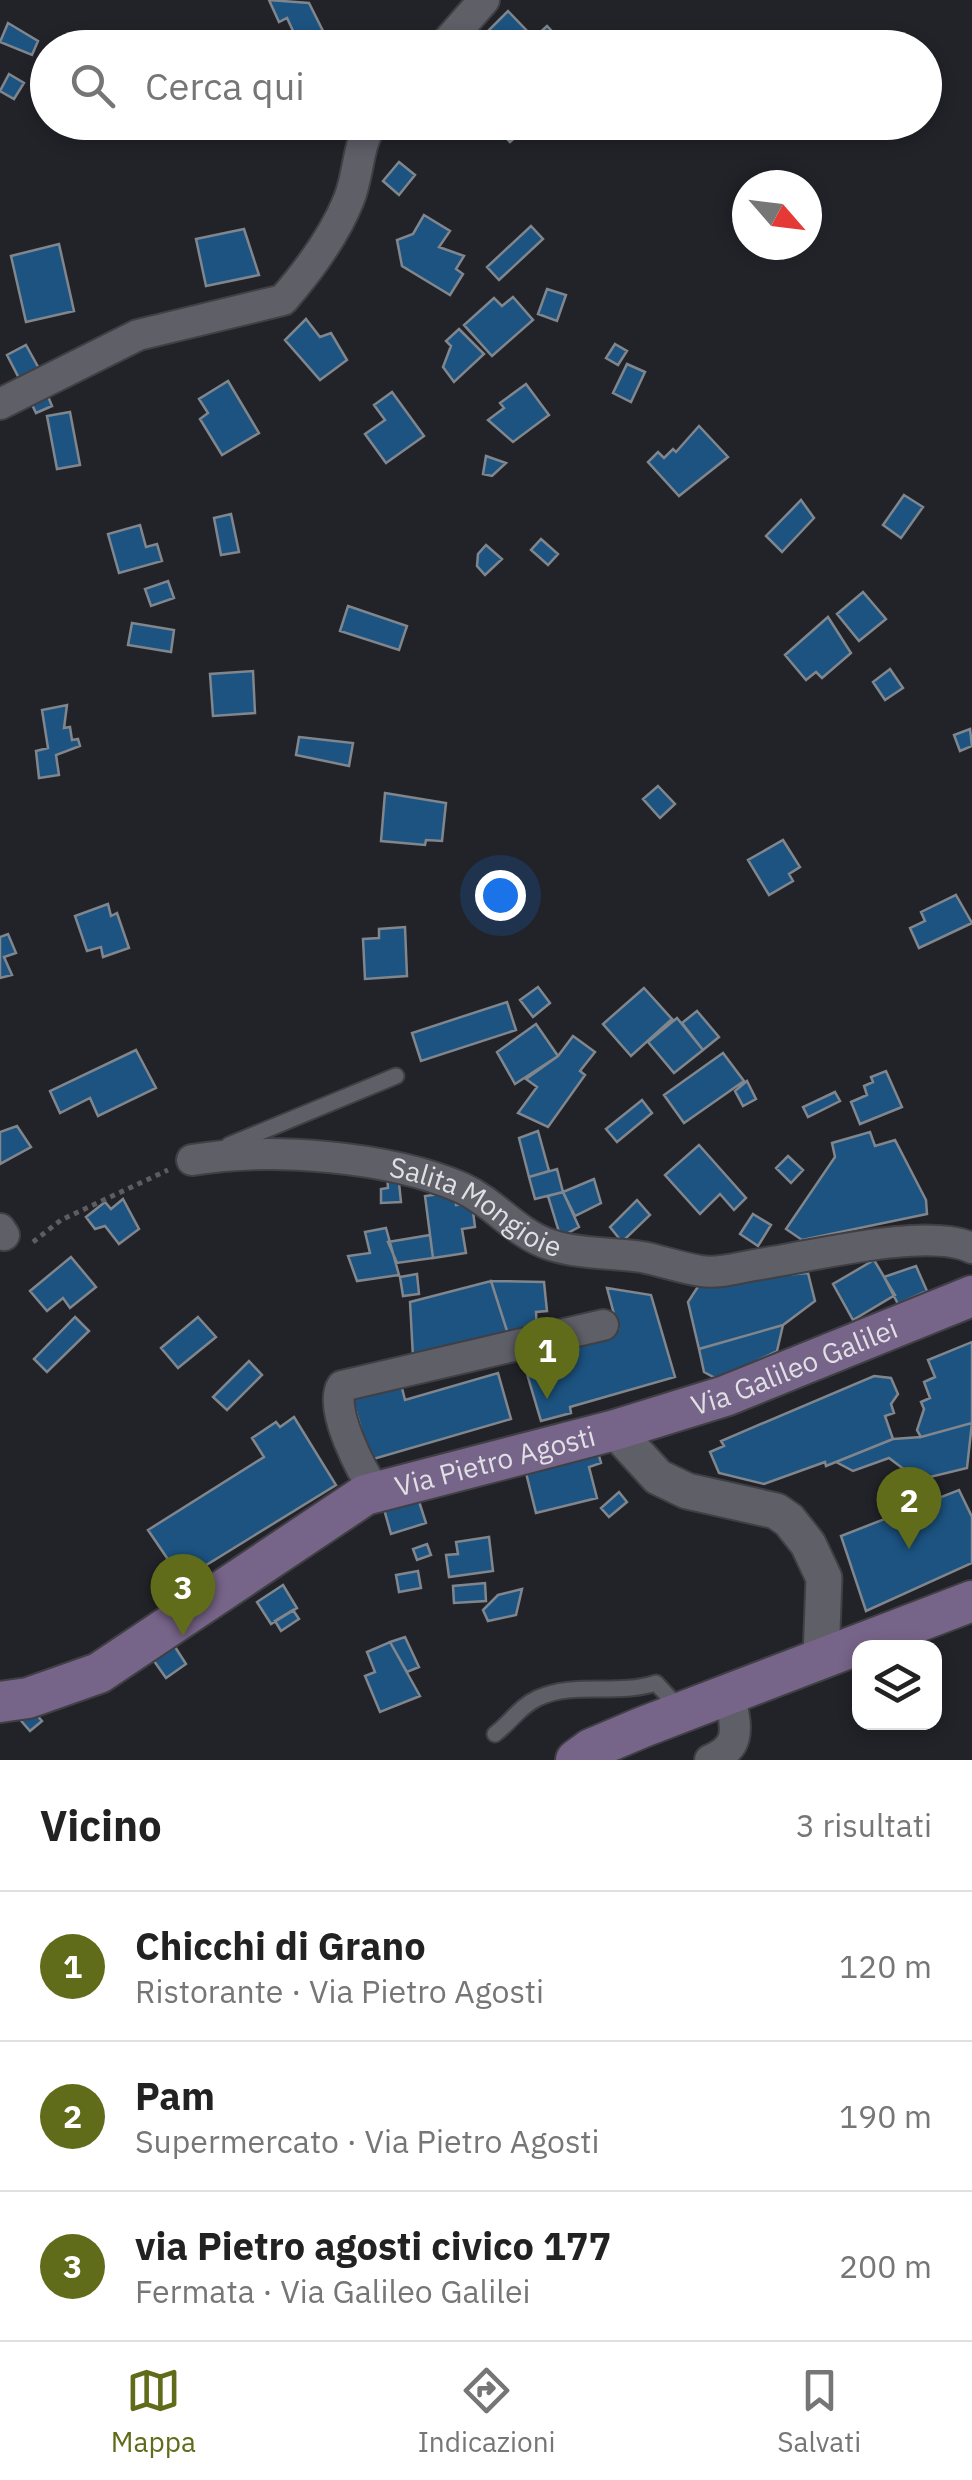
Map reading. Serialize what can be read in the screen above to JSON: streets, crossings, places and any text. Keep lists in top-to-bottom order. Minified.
{"streets":{"main road":["Via Galileo Galilei","Via Pietro Agosti"],"street":["Salita Mongioie"]},"crossings":[["Via Galileo Galilei","Via Pietro Agosti"]],"north":"bottom right","page":{"search":"Cerca qui","pins":["1","2","3"],"heading":["Vicino","3 risultati"],"list":[{"mark":"1","name":"Chicchi di Grano","note":"Ristorante · Via Pietro Agosti","value":"120 m"},{"mark":"2","name":"Pam","note":"Supermercato · Via Pietro Agosti","value":"190 m"},{"mark":"3","name":"via Pietro agosti civico 177","note":"Fermata · Via Galileo Galilei","value":"200 m"}],"nav":["Mappa","Indicazioni","Salvati"]}}
